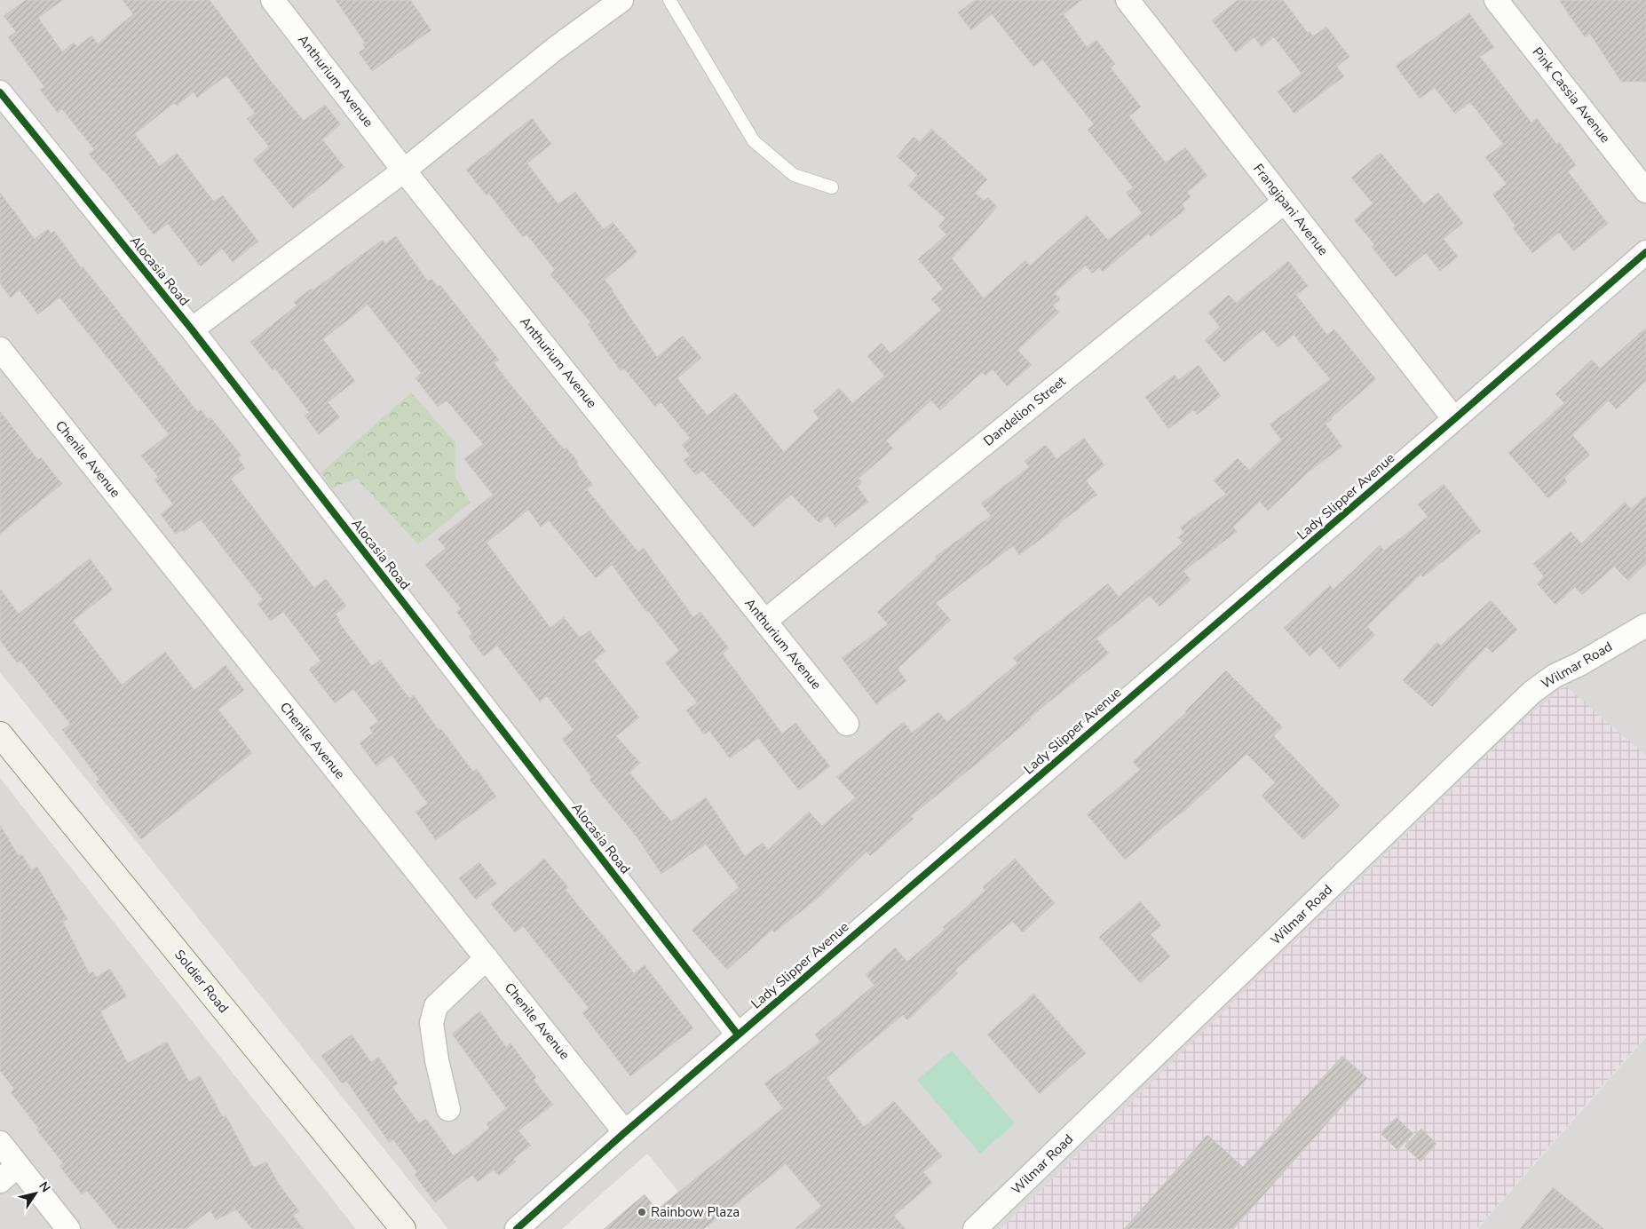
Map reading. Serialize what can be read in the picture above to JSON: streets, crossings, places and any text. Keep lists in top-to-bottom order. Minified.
{"streets":{"main road":["Soldier Road"],"street":["Anthurium Avenue","Pink Cassia Avenue","Frangipani Avenue","Alocasia Road","Dandelion Street","Chenile Avenue","Lady Slipper Avenue","Wilmar Road"]},"crossings":[["Anthurium Avenue","Dandelion Street"],["Frangipani Avenue","Dandelion Street"],["Frangipani Avenue","Lady Slipper Avenue"],["Alocasia Road","Lady Slipper Avenue"],["Chenile Avenue","Lady Slipper Avenue"]],"places":["Rainbow Plaza"],"north":"top right"}
